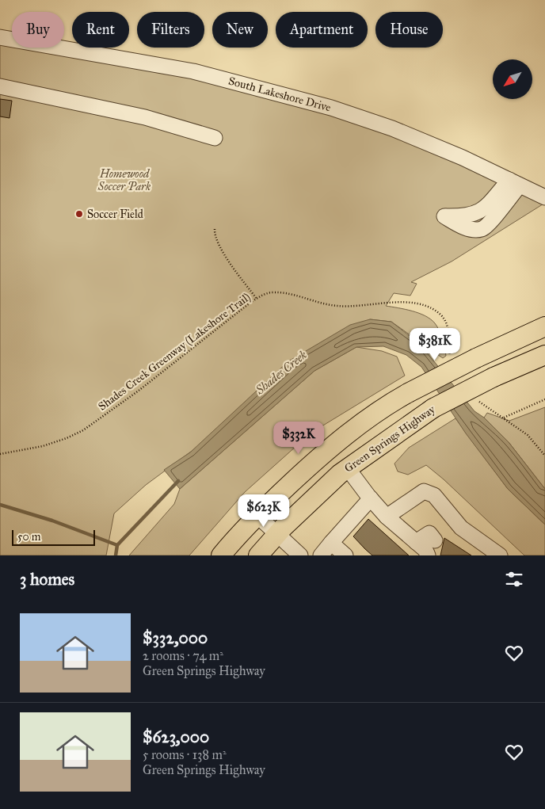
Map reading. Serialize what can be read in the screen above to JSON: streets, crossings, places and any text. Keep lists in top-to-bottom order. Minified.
{"streets":{"main road":["Green Springs Highway"],"street":["South Lakeshore Drive"],"path":["Shades Creek Greenway (Lakeshore Trail)"]},"water":["Shades Creek"],"parks":["Homewood Soccer Park"],"places":["Soccer Field"],"scale_bar":"50 m","north":"bottom left","page":{"chip":["Buy","Rent","Filters","New","Apartment","House"],"price":["$381K","$332K","$623K"],"scale":"50 m","heading":"3 homes","list":[{"name":"$332,000","note":"2 rooms · 74 m² · Green Springs Highway"},{"name":"$623,000","note":"5 rooms · 138 m² · Green Springs Highway"}]}}
